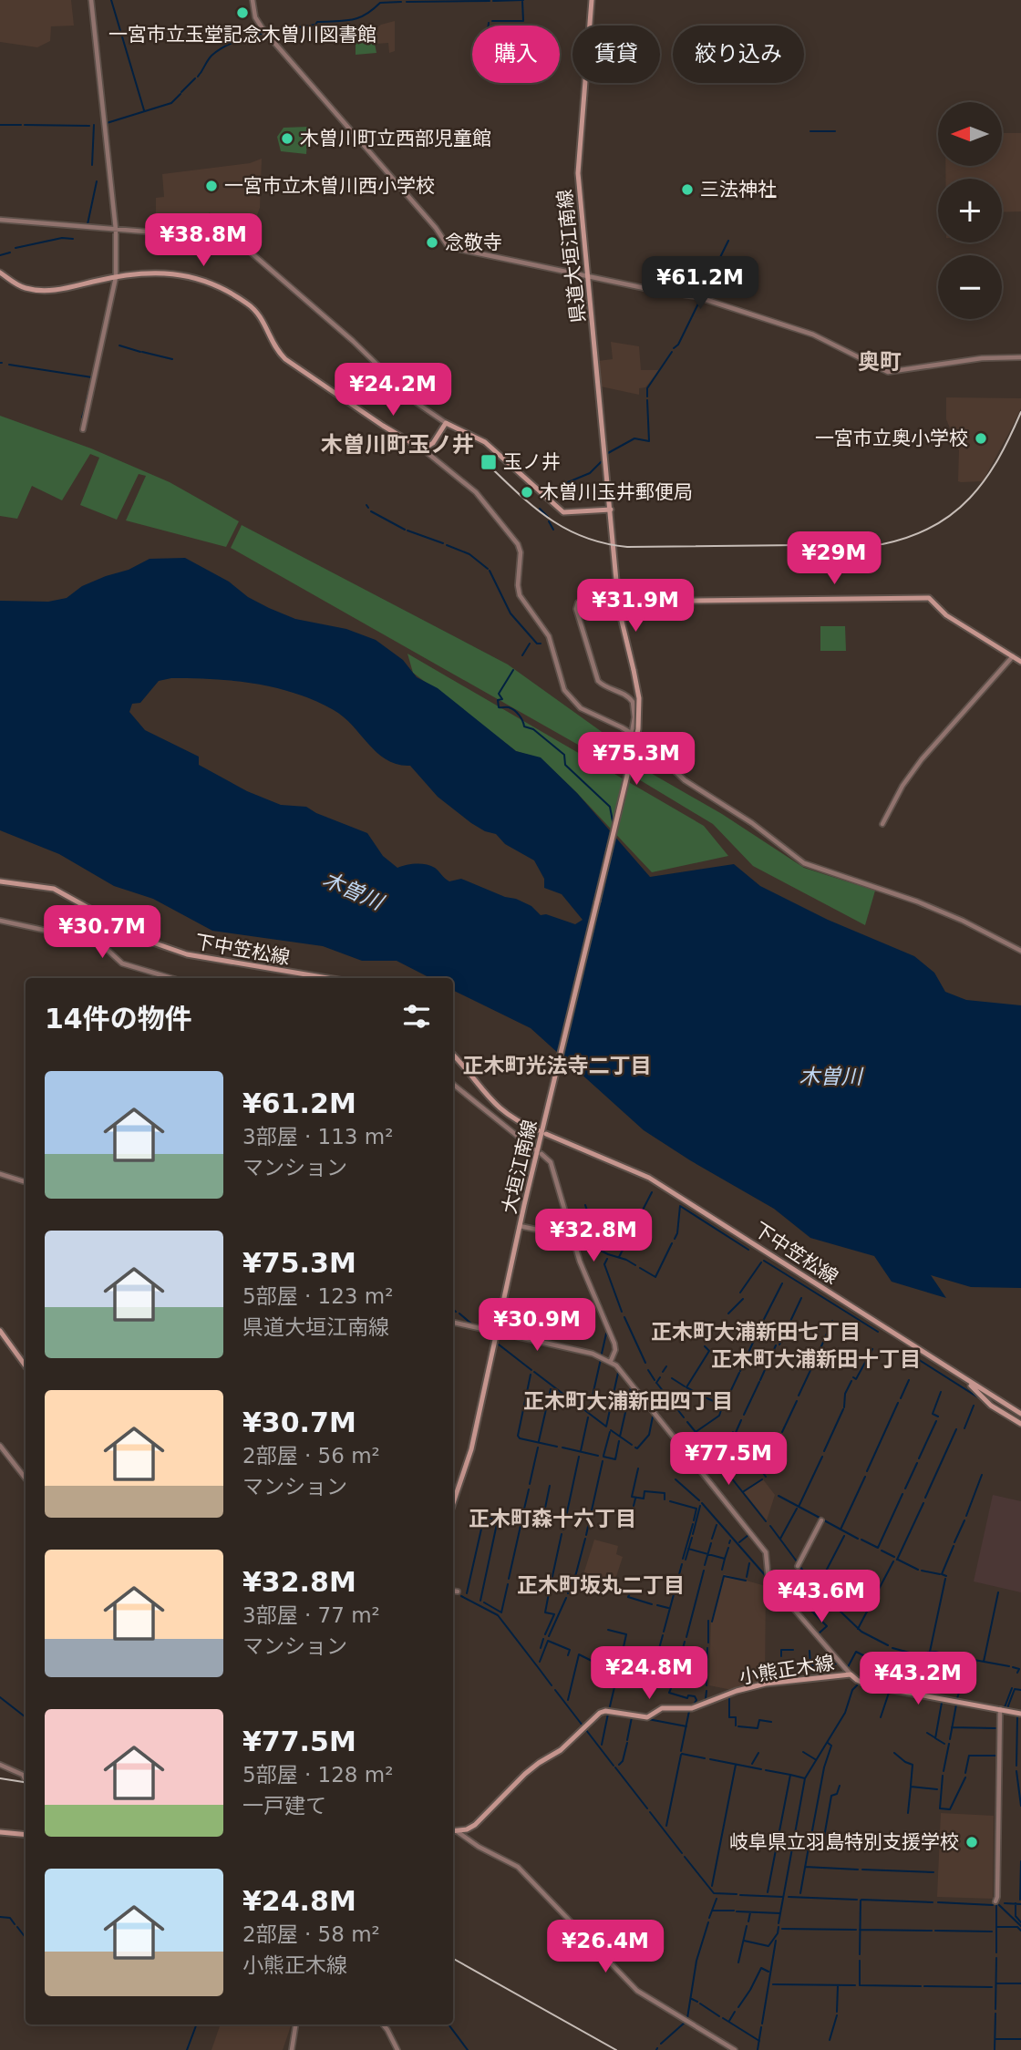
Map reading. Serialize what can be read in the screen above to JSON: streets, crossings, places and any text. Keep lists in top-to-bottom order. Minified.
{"streets":{"main road":["県道大垣江南線","下中笠松線","大垣江南線","小熊正木線"]},"crossings":[["県道大垣江南線","大垣江南線"]],"districts":["奥町","木曽川町玉ノ井","正木町光法寺二丁目","正木町大浦新田七丁目","正木町大浦新田十丁目","正木町大浦新田四丁目","正木町森十六丁目","正木町坂丸二丁目"],"water":["木曽川"],"places":{"other":["一宮市立玉堂記念木曽川図書館","木曽川町立西部児童館","一宮市立木曽川西小学校","三法神社","念敬寺","一宮市立奥小学校","木曽川玉井郵便局","岐阜県立羽島特別支援学校"],"transit":["玉ノ井"]},"north":"left","page":{"chip":["購入","賃貸","絞り込み"],"map_buttons":["+","−"],"price":["¥38.8M","¥61.2M","¥24.2M","¥29M","¥31.9M","¥75.3M","¥30.7M","¥32.8M","¥30.9M","¥77.5M","¥43.6M","¥24.8M","¥43.2M","¥26.4M"],"heading":"14件の物件","list":[{"name":"¥61.2M","note":"3部屋 · 113 m² · マンション"},{"name":"¥75.3M","note":"5部屋 · 123 m² · 県道大垣江南線"},{"name":"¥30.7M","note":"2部屋 · 56 m² · マンション"},{"name":"¥32.8M","note":"3部屋 · 77 m² · マンション"},{"name":"¥77.5M","note":"5部屋 · 128 m² · 一戸建て"},{"name":"¥24.8M","note":"2部屋 · 58 m² · 小熊正木線"}]}}
